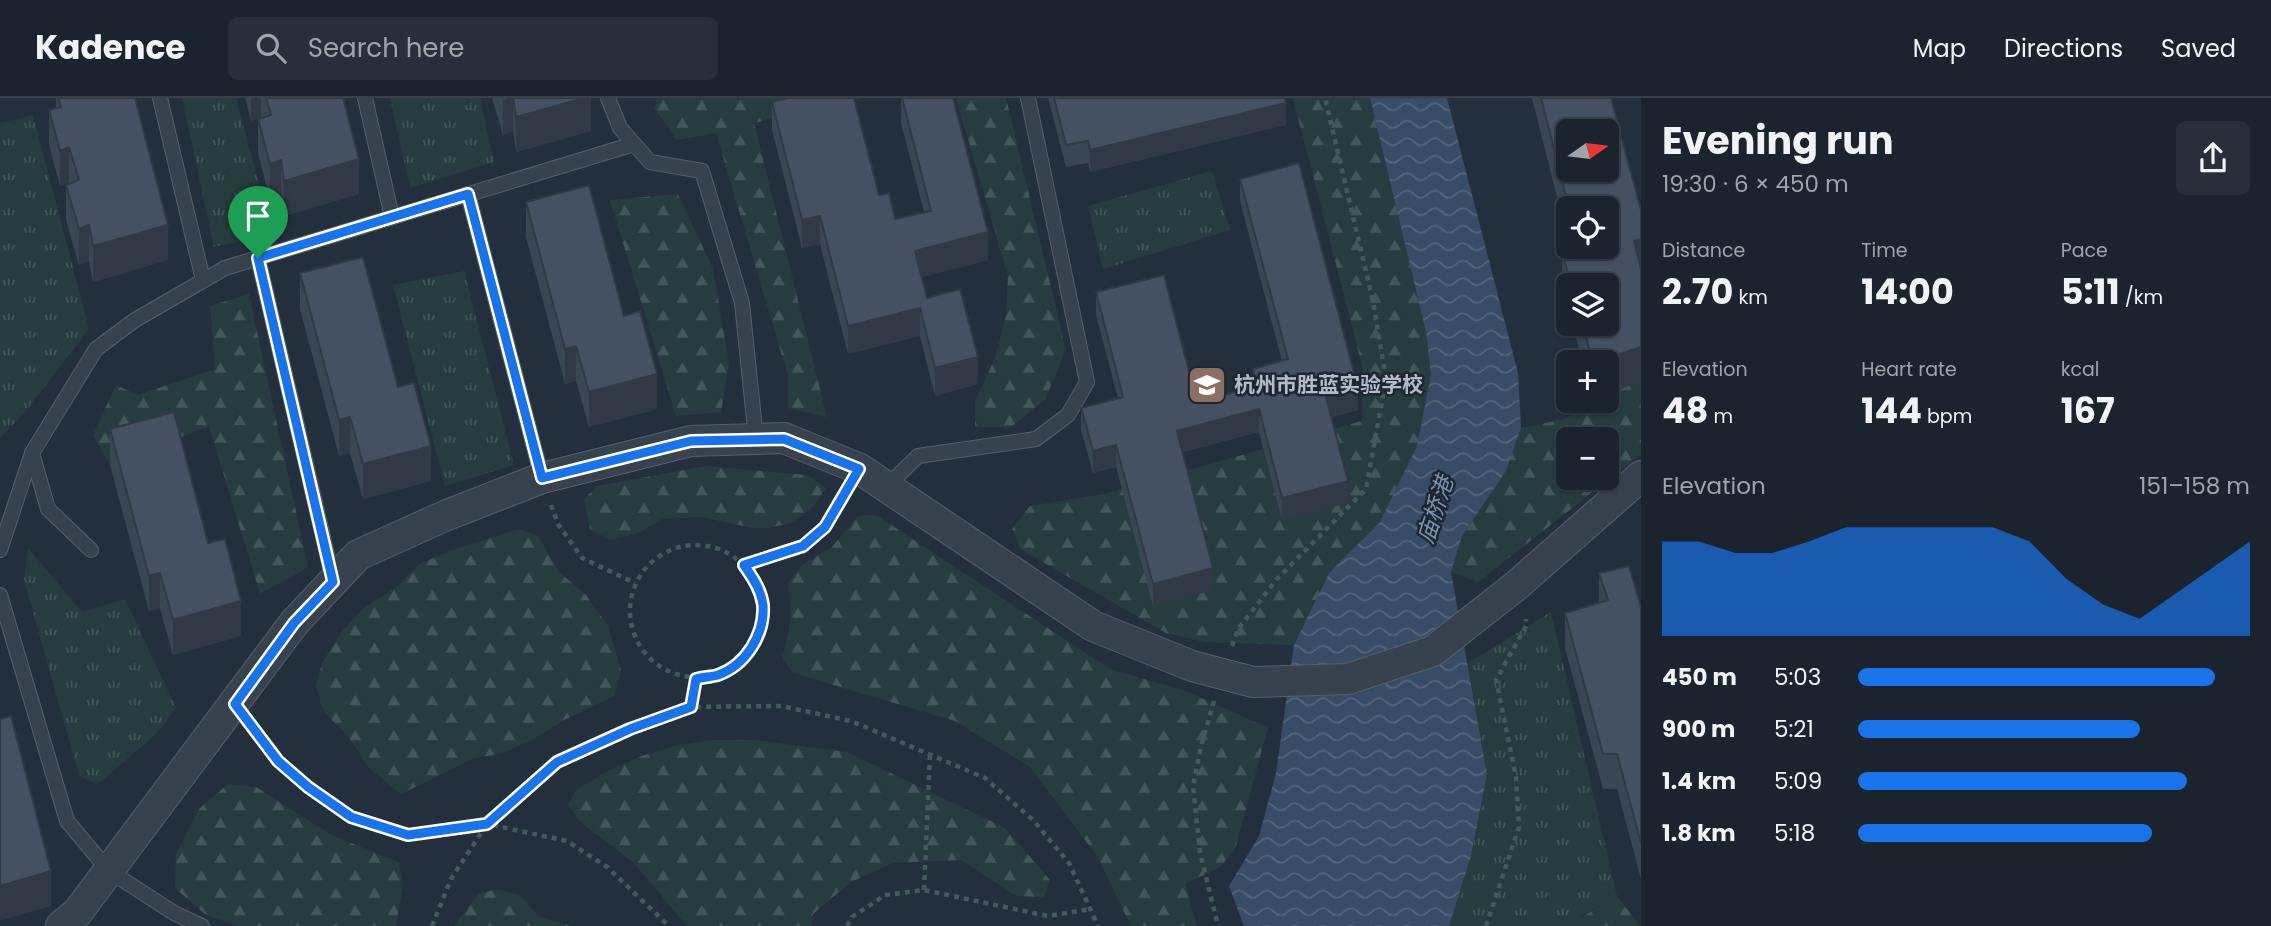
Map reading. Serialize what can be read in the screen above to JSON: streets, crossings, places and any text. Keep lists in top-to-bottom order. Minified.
{"water":["庙桥港"],"places":{"school or university":["杭州市胜蓝实验学校"]},"north":"right","page":{"header":"Kadence","search":"Search here","nav":["Map","Directions","Saved"],"heading":["Evening run","19:30 · 6 × 450 m"],"map_buttons":["+","−"],"stats":[["Distance","2.70 km"],["Time","14:00"],["Pace","5:11 /km"],["Elevation","48 m"],["Heart rate","144 bpm"],["kcal","167"]],"chart":["Elevation","151–158 m"],"list":[{"name":"450 m","note":"5:03"},{"name":"900 m","note":"5:21"},{"name":"1.4 km","note":"5:09"},{"name":"1.8 km","note":"5:18"}]}}
